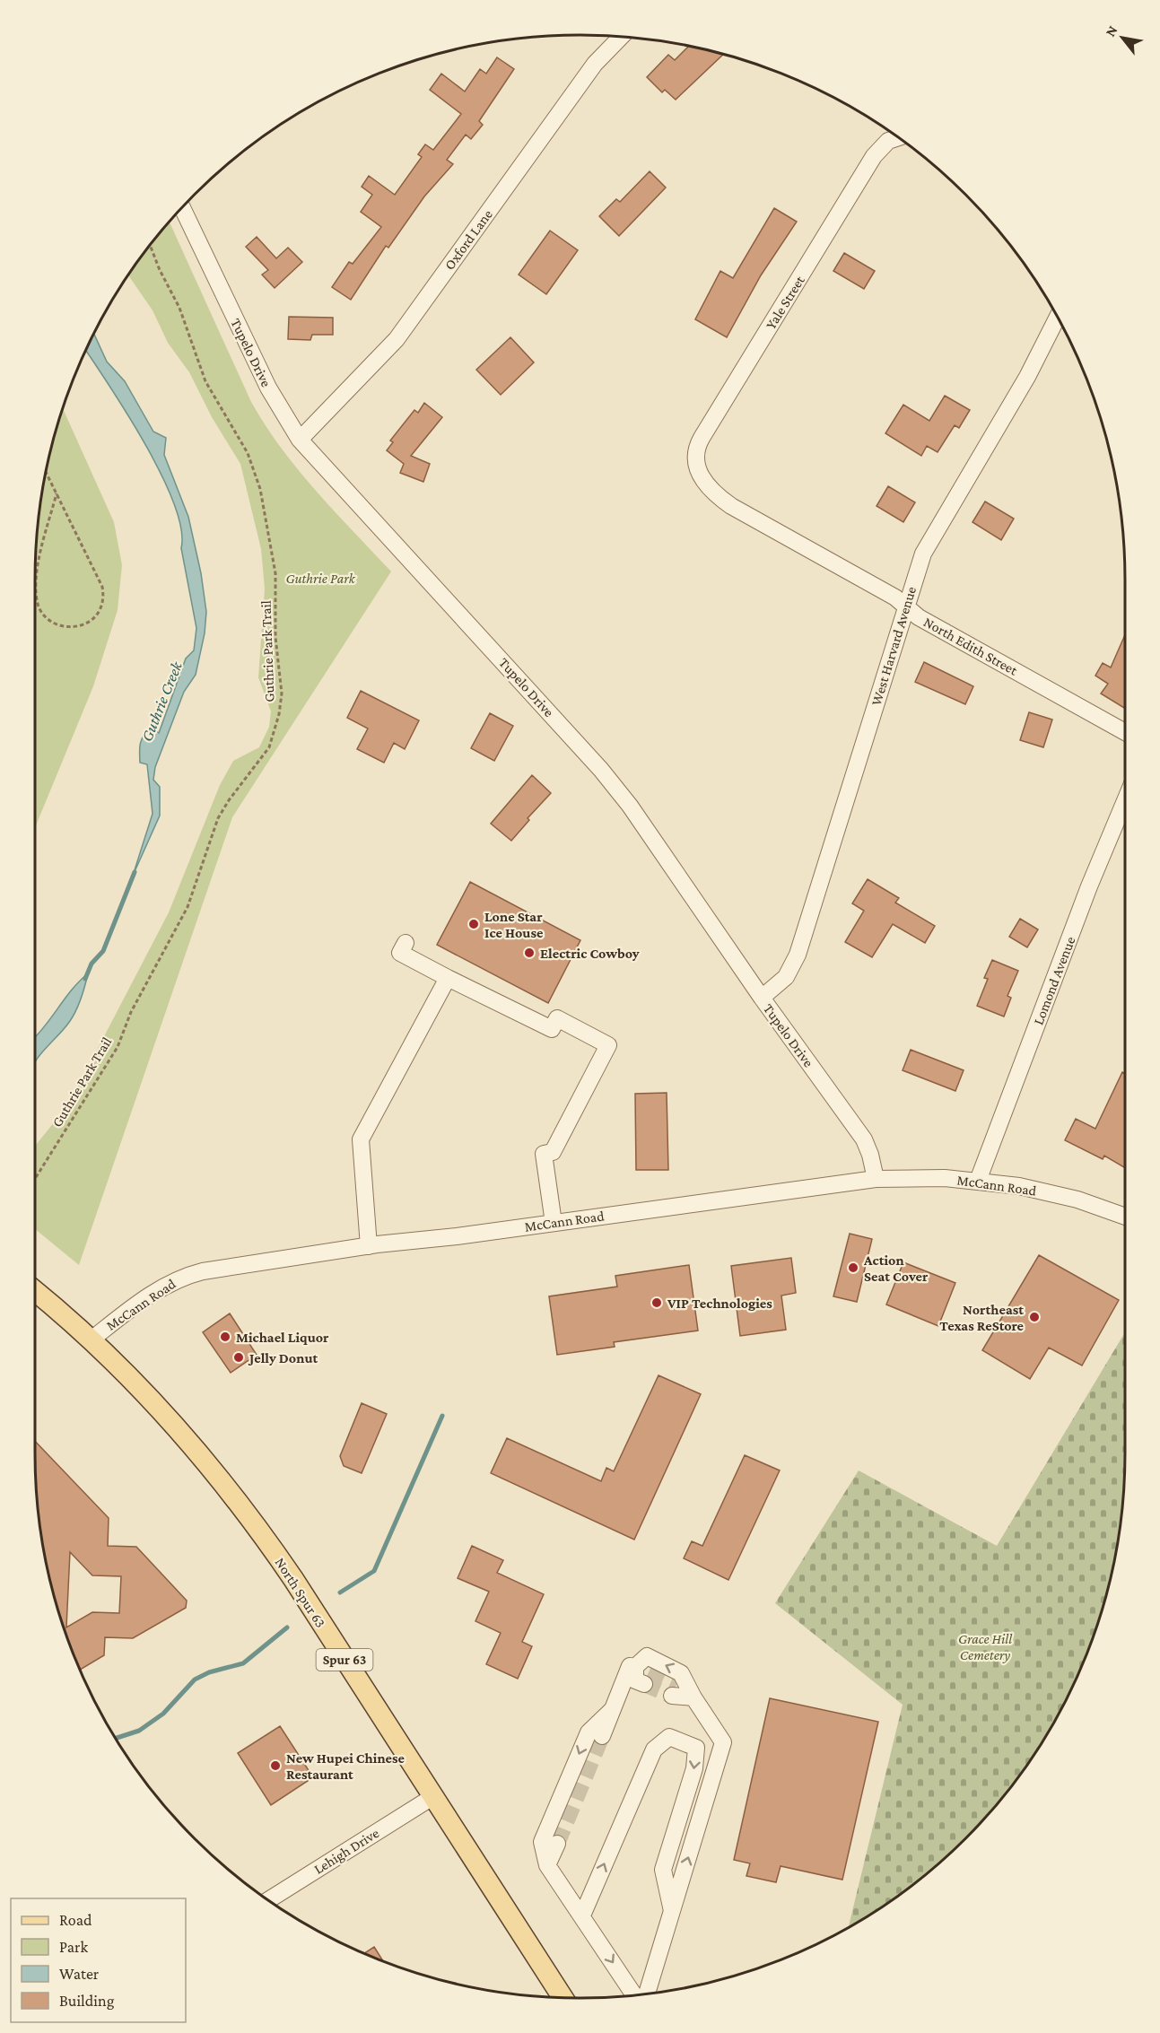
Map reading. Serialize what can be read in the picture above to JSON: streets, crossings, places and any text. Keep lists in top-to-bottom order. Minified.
{"streets":{"main road":["McCann Road","North Spur 63","Spur 63"],"street":["Oxford Lane","Yale Street","Tupelo Drive","West Harvard Avenue","North Edith Street","Lomond Avenue","Lehigh Drive"],"path":["Guthrie Park Trail"]},"crossings":[["Oxford Lane","Tupelo Drive"],["Yale Street","North Edith Street"],["Tupelo Drive","West Harvard Avenue"],["Tupelo Drive","McCann Road"],["West Harvard Avenue","North Edith Street"],["Lomond Avenue","McCann Road"],["McCann Road","North Spur 63"],["North Spur 63","Lehigh Drive"]],"water":["Guthrie Creek"],"parks":["Guthrie Park","Grace Hill Cemetery"],"places":["Lone Star Ice House","Electric Cowboy","Action Seat Cover","VIP Technologies","Northeast Texas ReStore","Michael Liquor","Jelly Donut","New Hupei Chinese Restaurant"],"legend":["Road","Park","Water","Building"],"north":"top left"}
